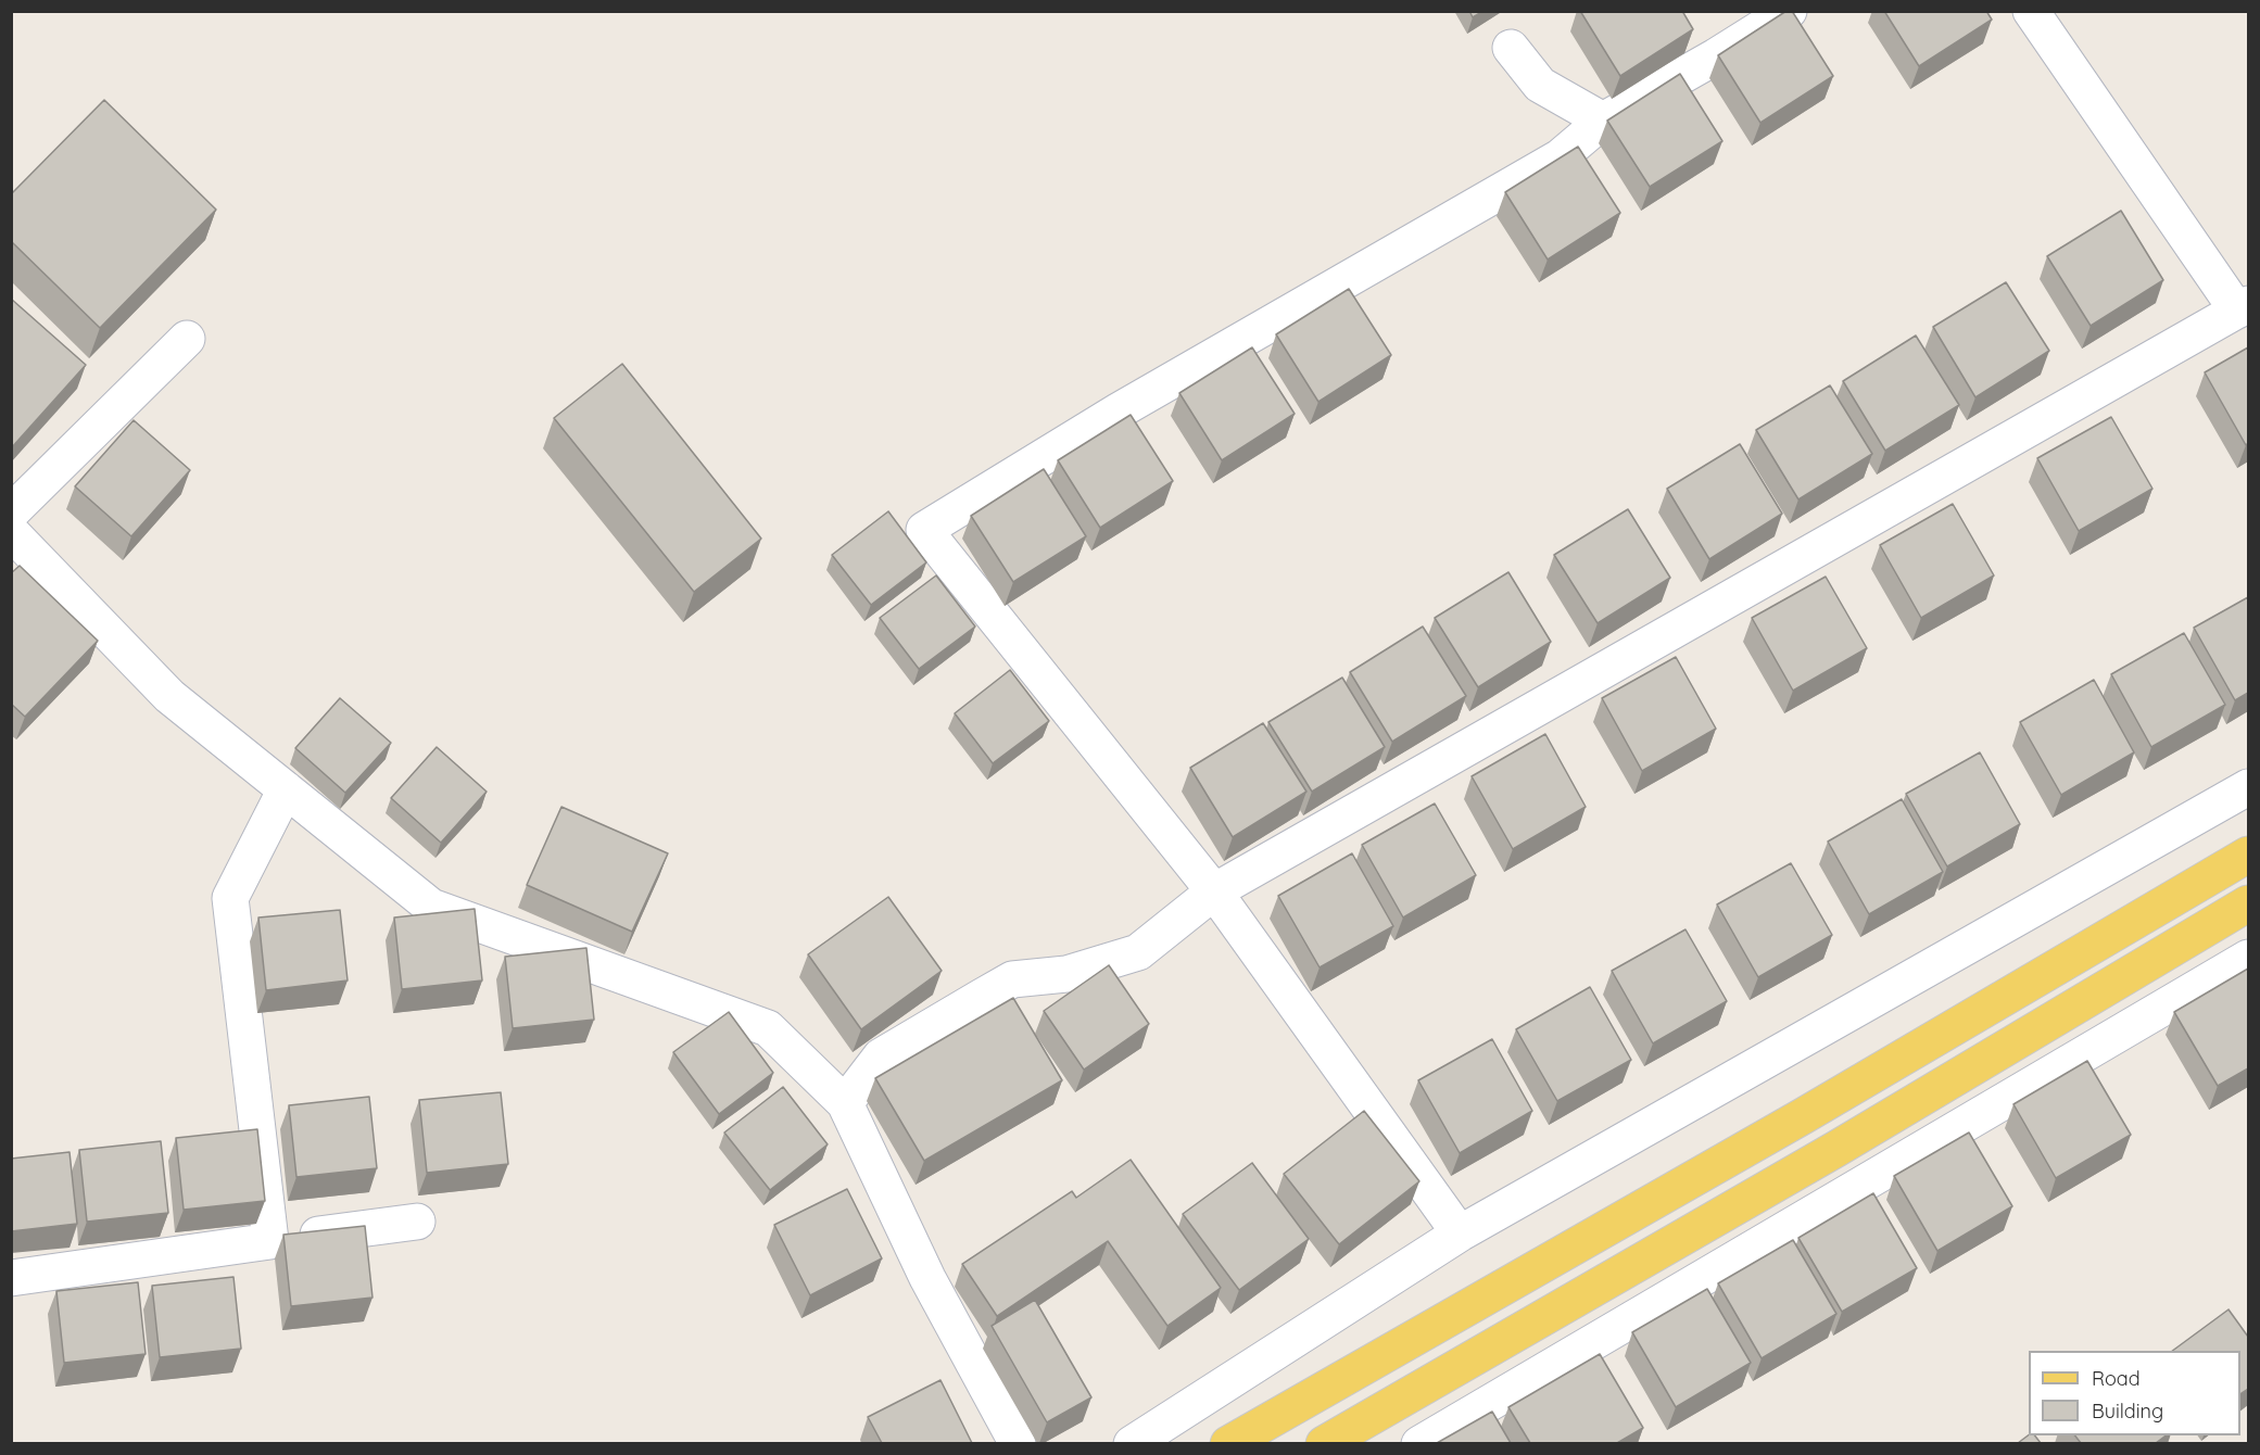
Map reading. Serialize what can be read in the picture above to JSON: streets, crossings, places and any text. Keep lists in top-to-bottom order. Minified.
{"legend":["Road","Building"]}
